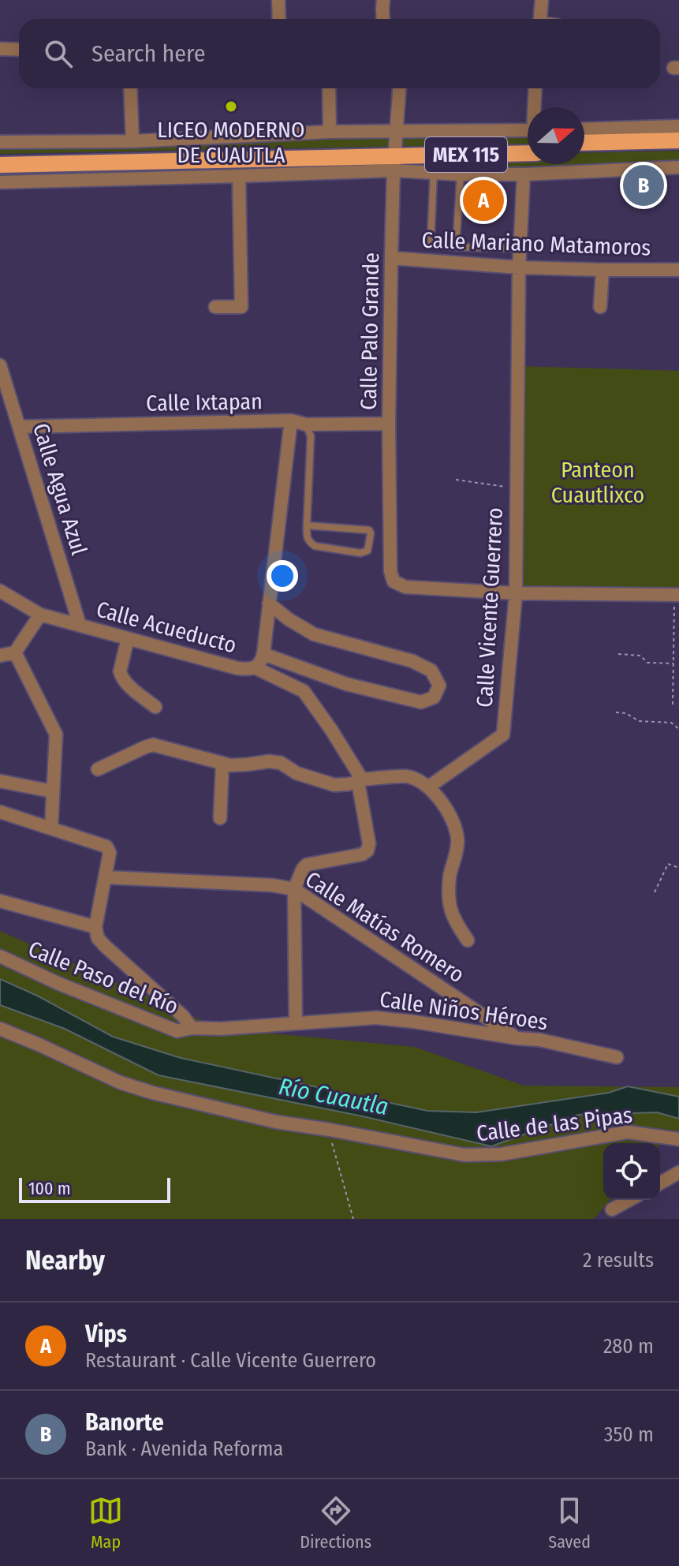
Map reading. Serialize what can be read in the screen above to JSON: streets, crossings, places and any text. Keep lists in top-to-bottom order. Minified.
{"streets":{"main road":["MEX 115"],"street":["Calle Mariano Matamoros","Calle Palo Grande","Calle Ixtapan","Calle Agua Azul","Calle Vicente Guerrero","Calle Acueducto","Calle Matías Romero","Calle Paso del Río","Calle Niños Héroes","Calle de las Pipas"]},"crossings":[["MEX 115","Calle Palo Grande"],["Calle Mariano Matamoros","Calle Palo Grande"],["Calle Mariano Matamoros","Calle Vicente Guerrero"],["Calle Palo Grande","Calle Ixtapan"],["Calle Palo Grande","Calle Vicente Guerrero"],["Calle Ixtapan","Calle Agua Azul"],["Calle Agua Azul","Calle Acueducto"],["Calle Matías Romero","Calle Niños Héroes"],["Calle Paso del Río","Calle Niños Héroes"]],"water":["Río Cuautla"],"parks":["Panteon Cuautlixco"],"places":["LICEO MODERNO DE CUAUTLA"],"scale_bar":"100 m","north":"right","page":{"search":"Search here","pins":["B","A"],"scale":"100 m","heading":["Nearby","2 results"],"list":[{"mark":"A","name":"Vips","note":"Restaurant · Calle Vicente Guerrero","value":"280 m"},{"mark":"B","name":"Banorte","note":"Bank · Avenida Reforma","value":"350 m"}],"nav":["Map","Directions","Saved"]}}
